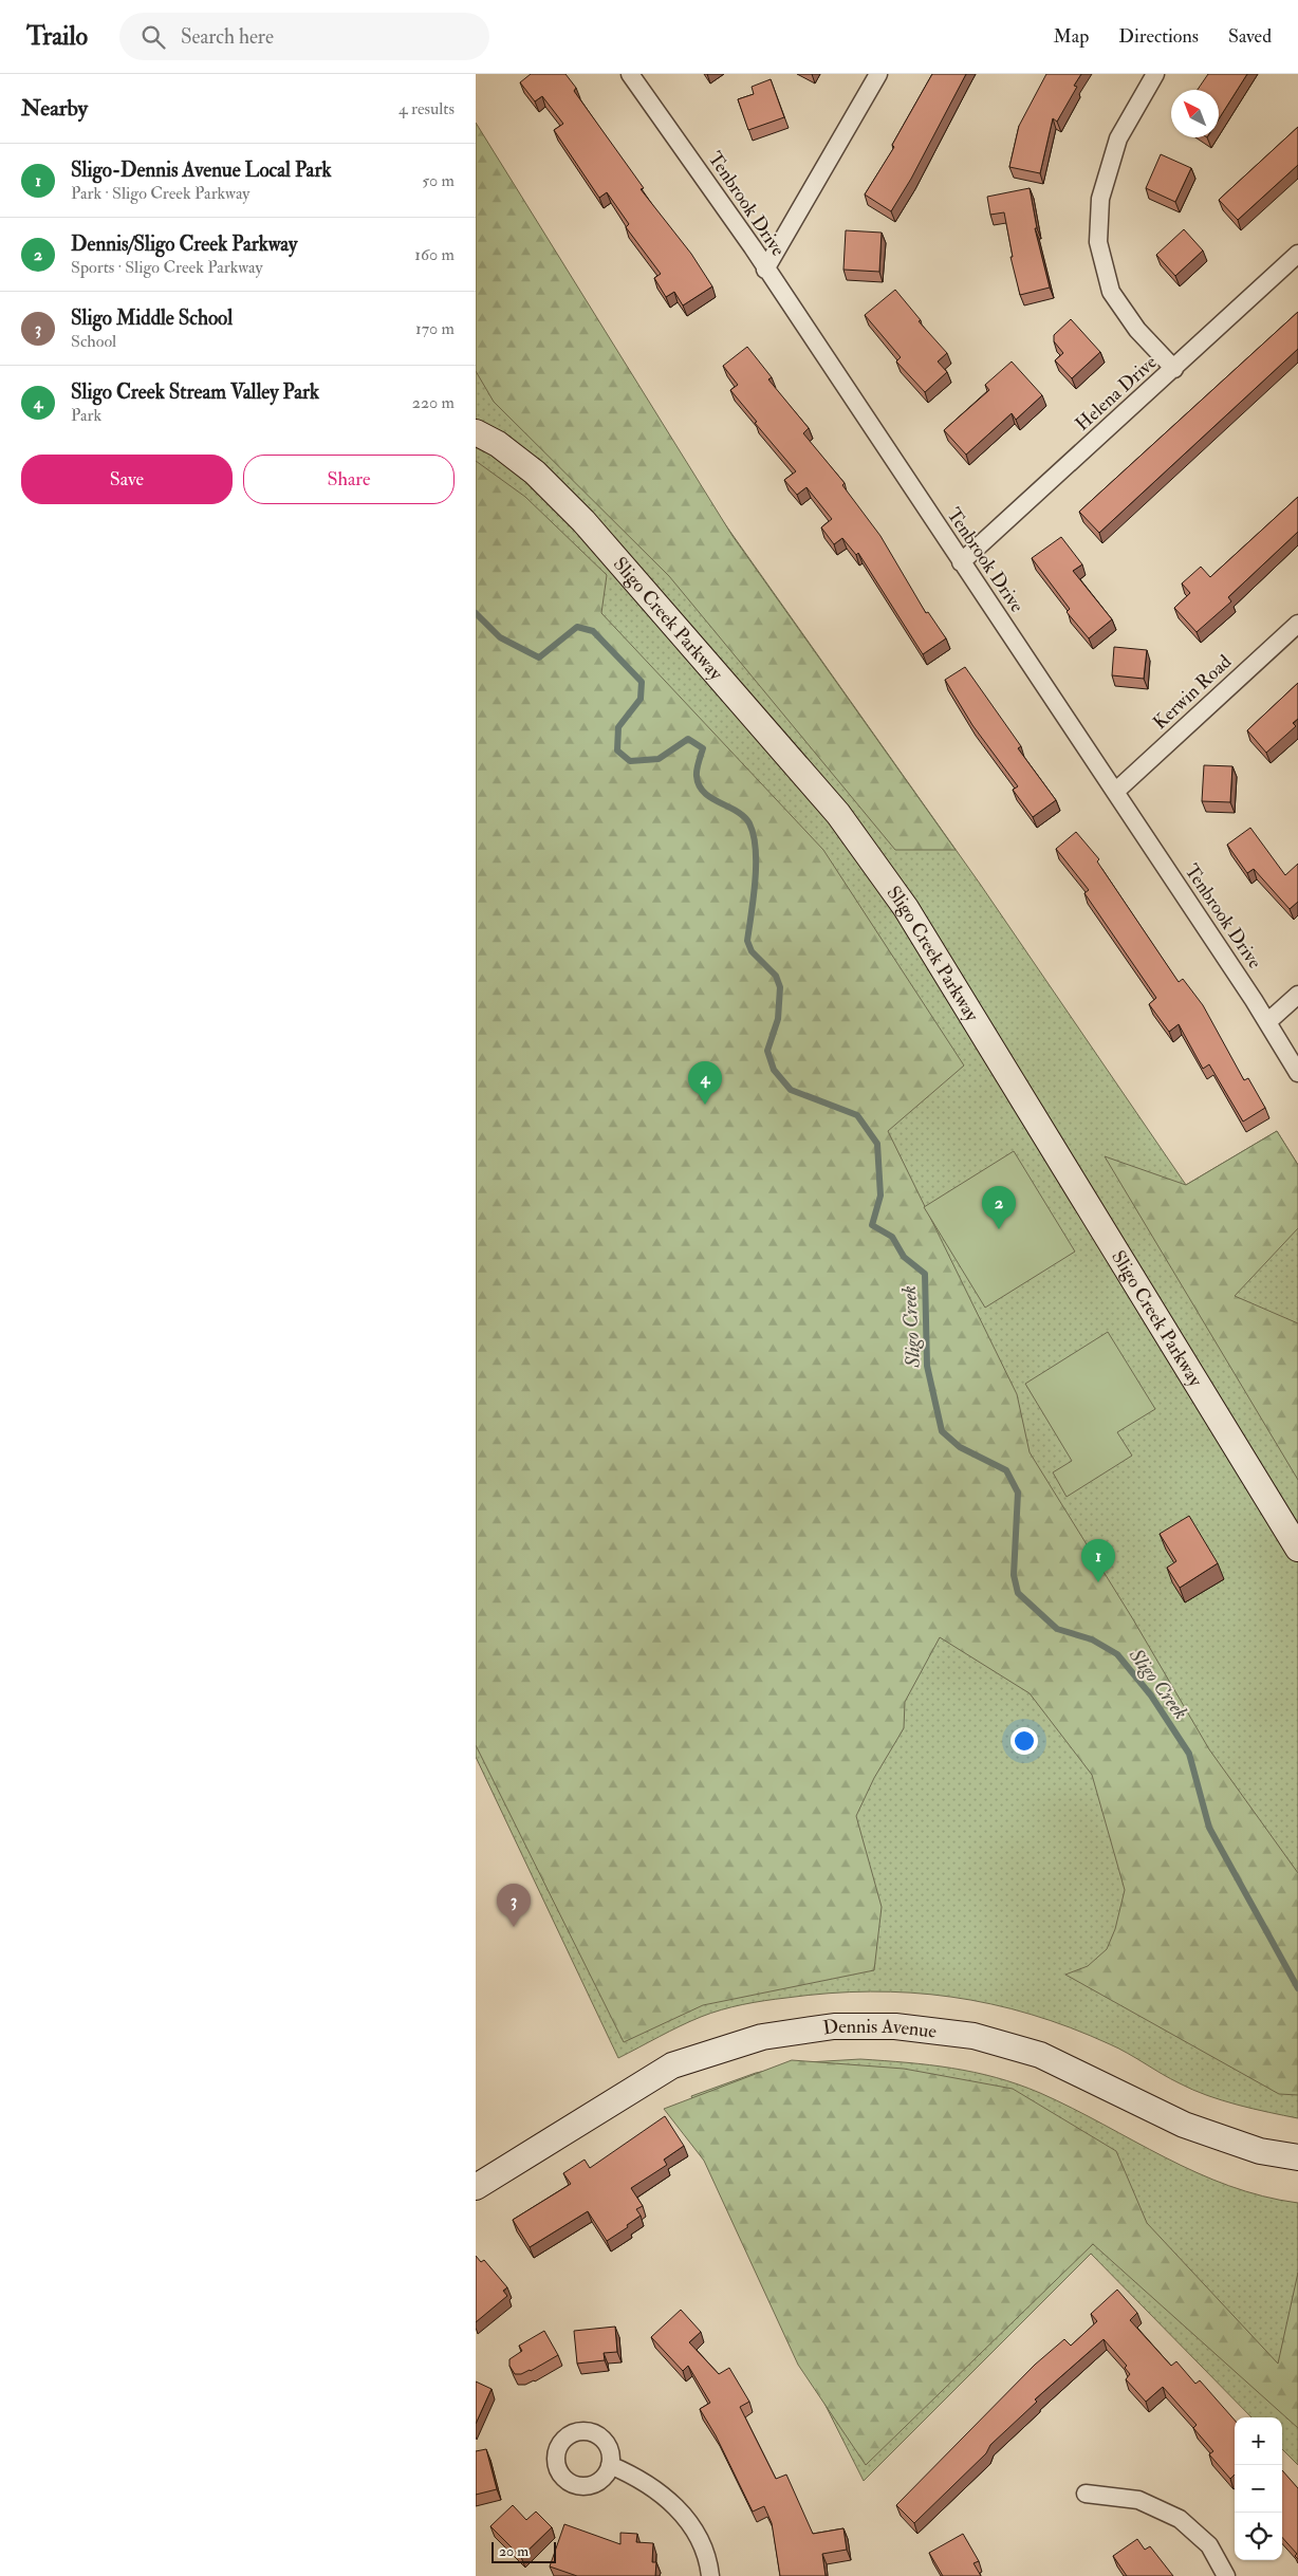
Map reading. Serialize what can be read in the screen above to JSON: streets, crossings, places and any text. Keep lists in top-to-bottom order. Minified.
{"streets":{"street":["Tenbrook Drive","Helena Drive","Sligo Creek Parkway","Kerwin Road","Dennis Avenue"]},"crossings":[["Tenbrook Drive","Helena Drive"],["Tenbrook Drive","Kerwin Road"]],"water":["Sligo Creek"],"scale_bar":"20 m","north":"top left","page":{"header":"Trailo","search":"Search here","nav":["Map","Directions","Saved"],"heading":["Nearby","4 results"],"list":[{"mark":"1","name":"Sligo-Dennis Avenue Local Park","note":"Park · Sligo Creek Parkway","value":"50 m"},{"mark":"2","name":"Dennis/Sligo Creek Parkway","note":"Sports · Sligo Creek Parkway","value":"160 m"},{"mark":"3","name":"Sligo Middle School","note":"School","value":"170 m"},{"mark":"4","name":"Sligo Creek Stream Valley Park","note":"Park","value":"220 m"}],"buttons":["Save","Share"],"pins":["4","2","1","3"],"map_buttons":["+","−"],"scale":"20 m"}}
